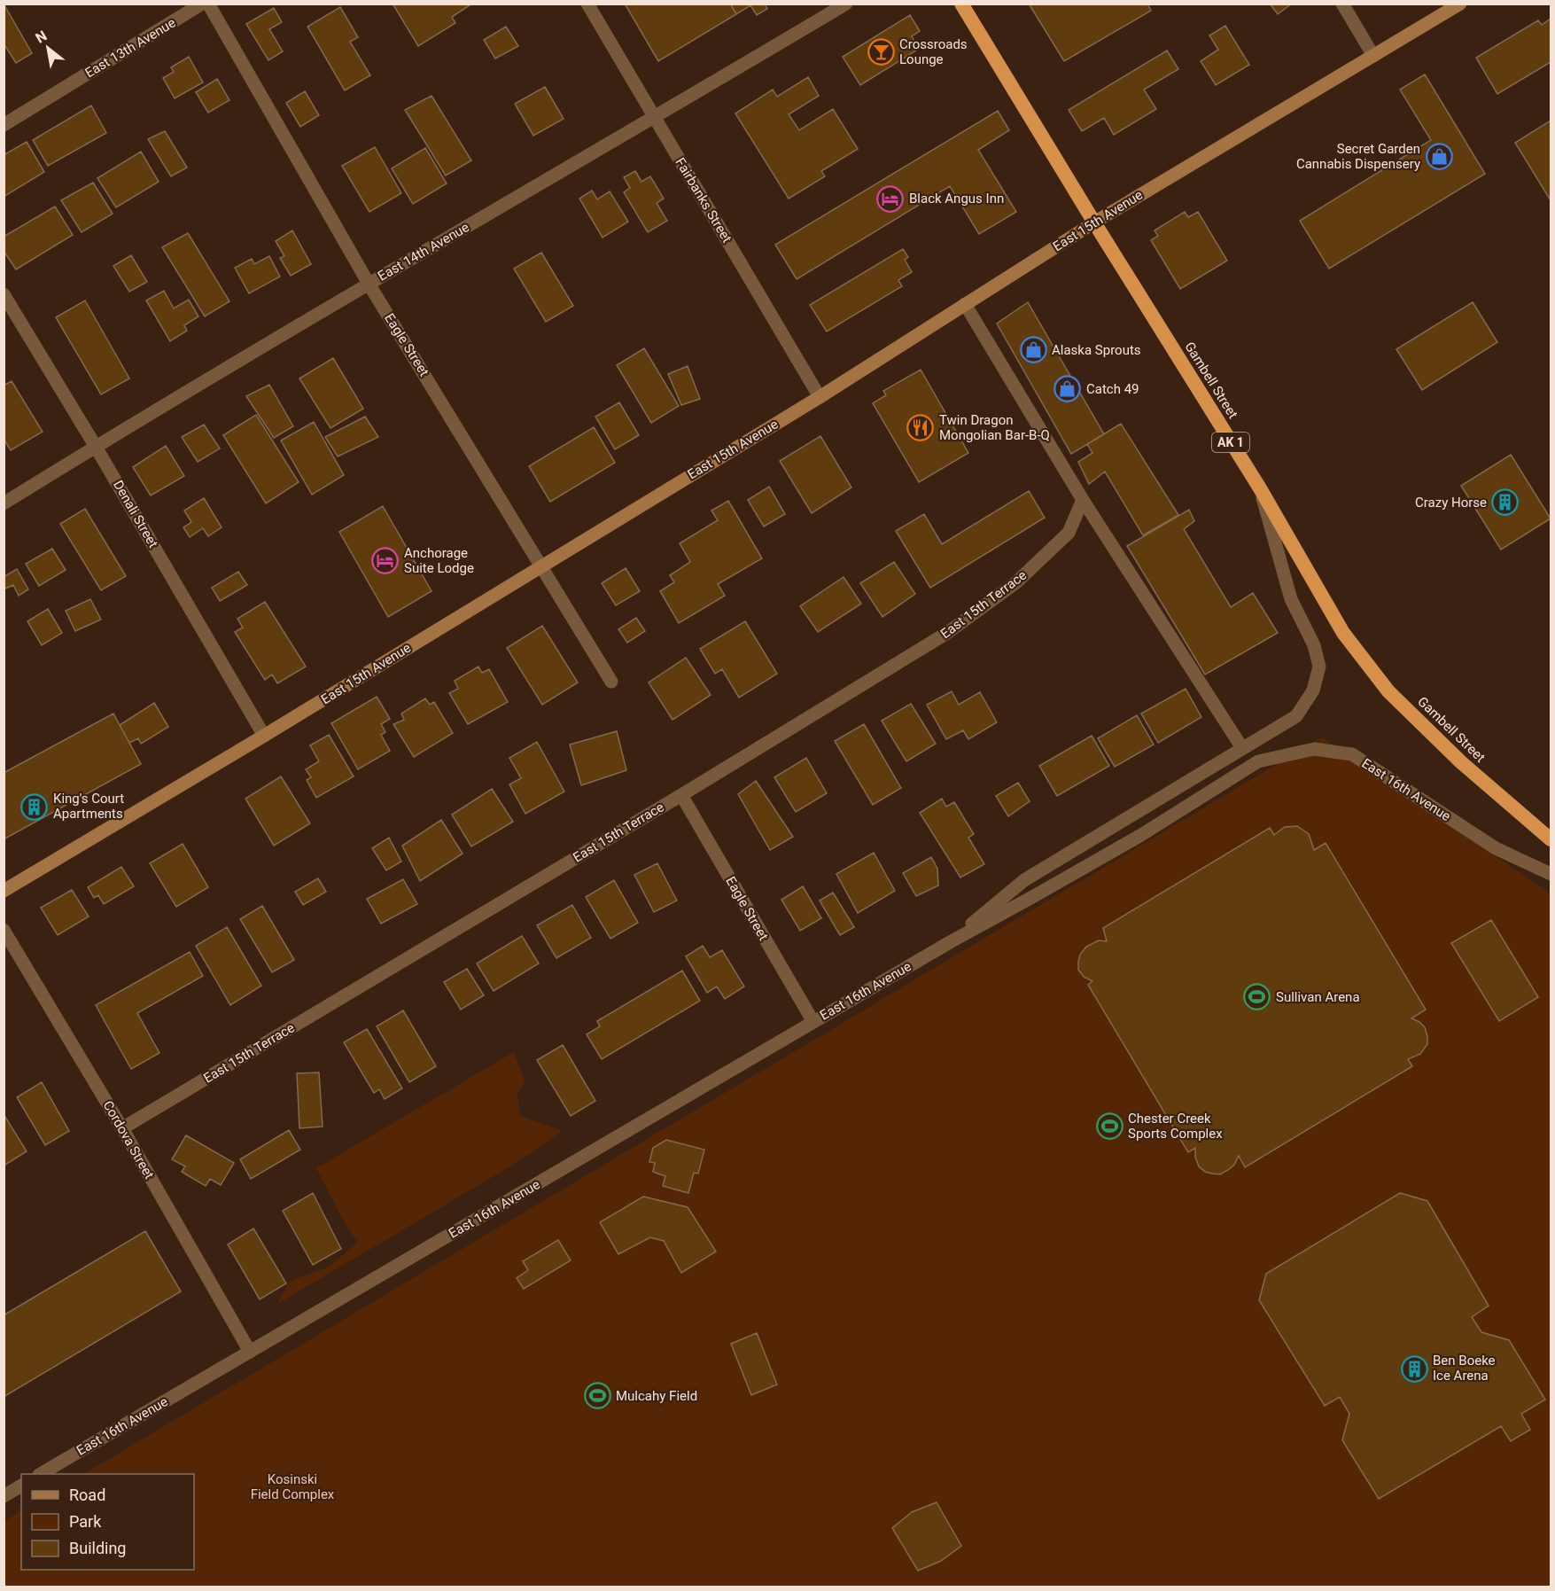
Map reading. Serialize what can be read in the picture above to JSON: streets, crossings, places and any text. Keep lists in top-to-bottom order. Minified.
{"streets":{"highway":["Gambell Street","AK 1"],"main road":["East 15th Avenue"],"street":["East 13th Avenue","Fairbanks Street","East 14th Avenue","Eagle Street","Denali Street","East 15th Terrace","East 16th Avenue","Cordova Street"]},"crossings":[["Fairbanks Street","East 15th Avenue"],["Fairbanks Street","East 14th Avenue"],["East 15th Avenue","Eagle Street"],["East 15th Avenue","Gambell Street"],["East 15th Avenue","Denali Street"],["East 14th Avenue","Eagle Street"],["East 14th Avenue","Denali Street"],["Eagle Street","East 15th Terrace"],["Eagle Street","East 16th Avenue"],["Gambell Street","East 16th Avenue"],["East 15th Terrace","Cordova Street"],["East 16th Avenue","Cordova Street"]],"parks":["Kosinski Field Complex"],"places":{"bar":["Crossroads Lounge"],"shop":["Secret Garden Cannabis Dispensery","Alaska Sprouts","Catch 49"],"hotel":["Black Angus Inn","Anchorage Suite Lodge"],"restaurant":["Twin Dragon Mongolian Bar-B-Q"],"building":["Crazy Horse","King's Court Apartments","Ben Boeke Ice Arena"],"sports":["Sullivan Arena","Chester Creek Sports Complex","Mulcahy Field"]},"legend":["Road","Park","Building"],"north":"top left"}
